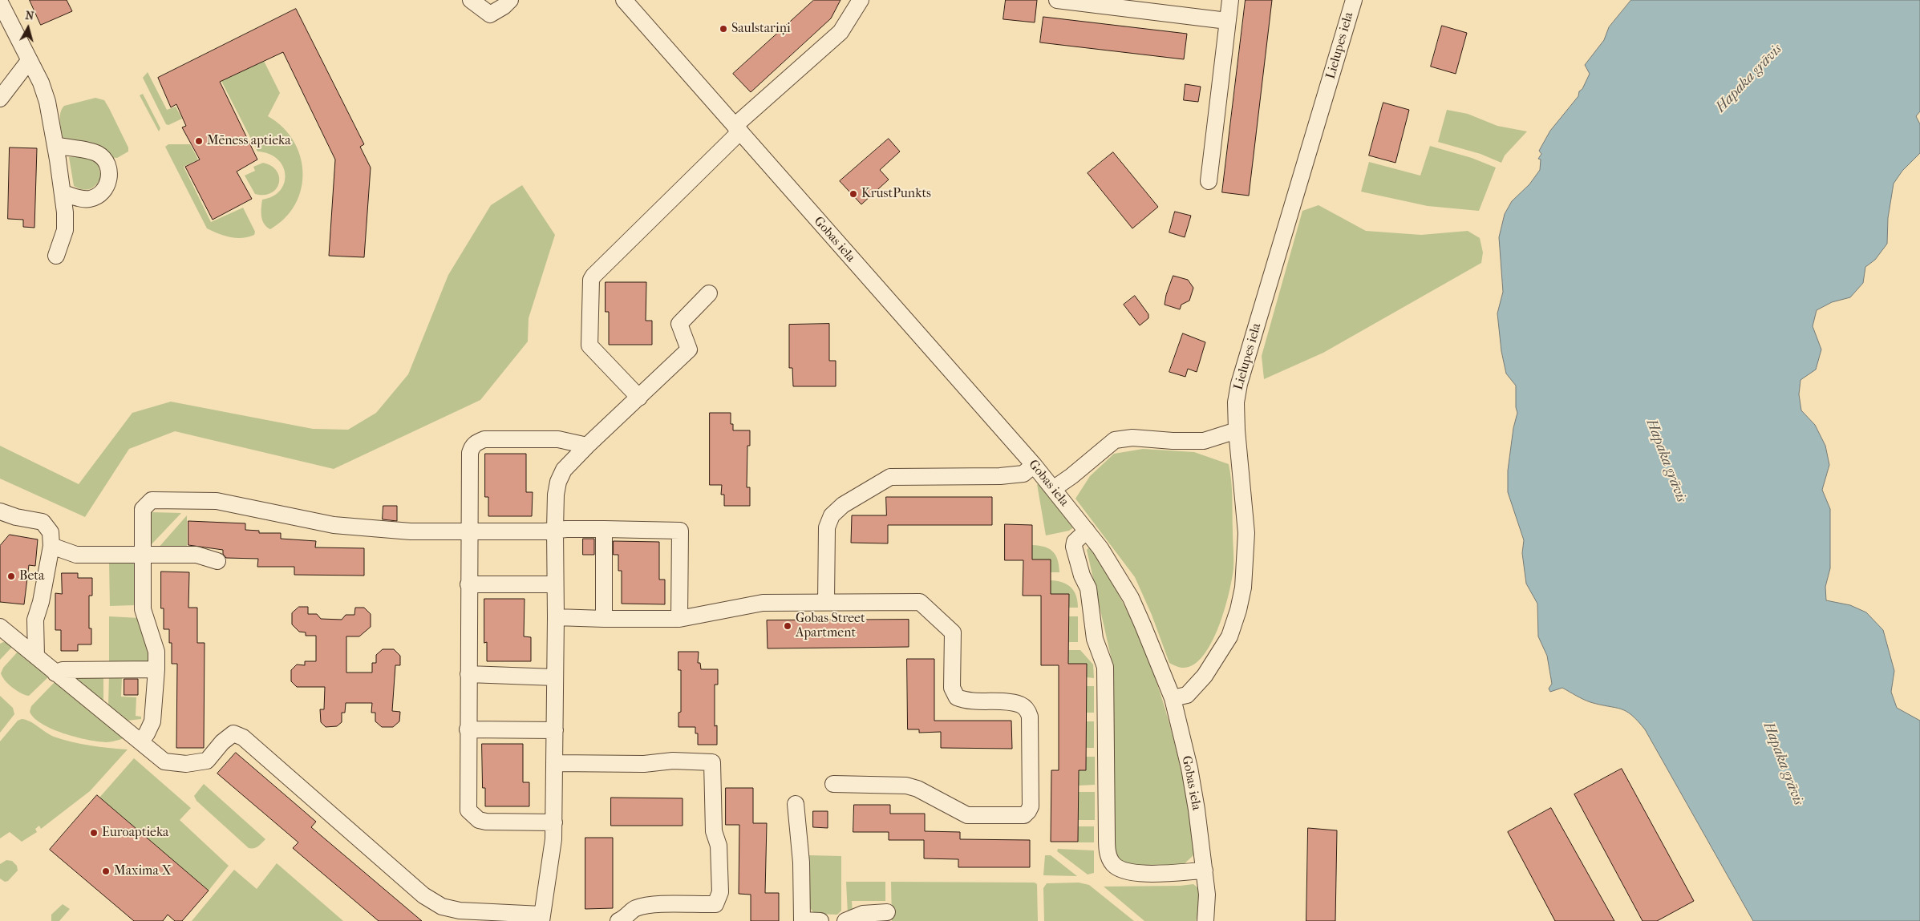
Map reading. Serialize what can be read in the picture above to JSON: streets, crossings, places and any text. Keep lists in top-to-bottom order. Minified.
{"streets":{"street":["Lielupes iela","Gobas iela"]},"crossings":[["Lielupes iela","Gobas iela"]],"water":["Hapaka grāvis"],"places":["Saulstariņi","Mēness aptieka","KrustPunkts","Beta","Gobas Street Apartment","Euroaptieka","Maxima X"],"north":"top"}
